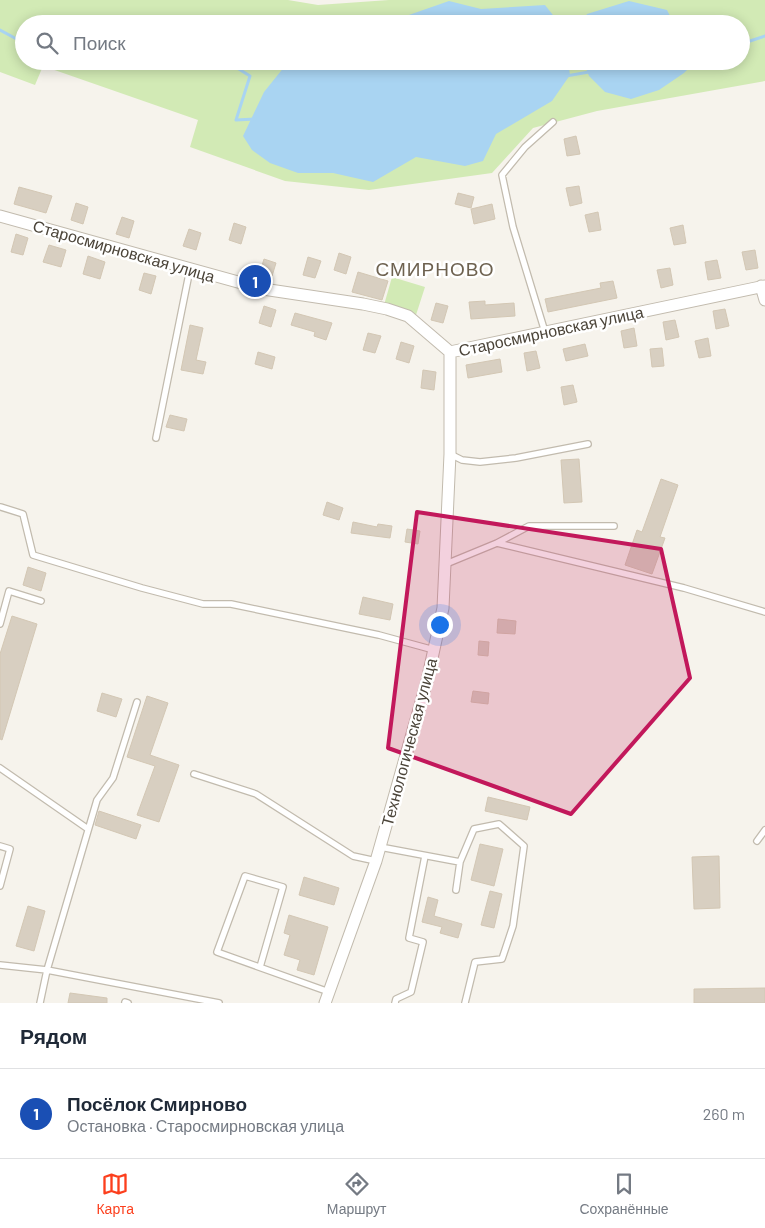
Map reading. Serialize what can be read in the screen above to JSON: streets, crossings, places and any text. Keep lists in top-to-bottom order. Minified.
{"streets":{"street":["Старосмирновская улица","Технологическая улица"]},"crossings":[["Старосмирновская улица","Технологическая улица"]],"districts":["СМИРНОВО"],"page":{"search":"Поиск","pins":"1","heading":"Рядом","list":[{"mark":"1","name":"Посёлок Смирново","note":"Остановка · Старосмирновская улица","value":"260 m"}],"nav":["Карта","Маршрут","Сохранённые"]}}
